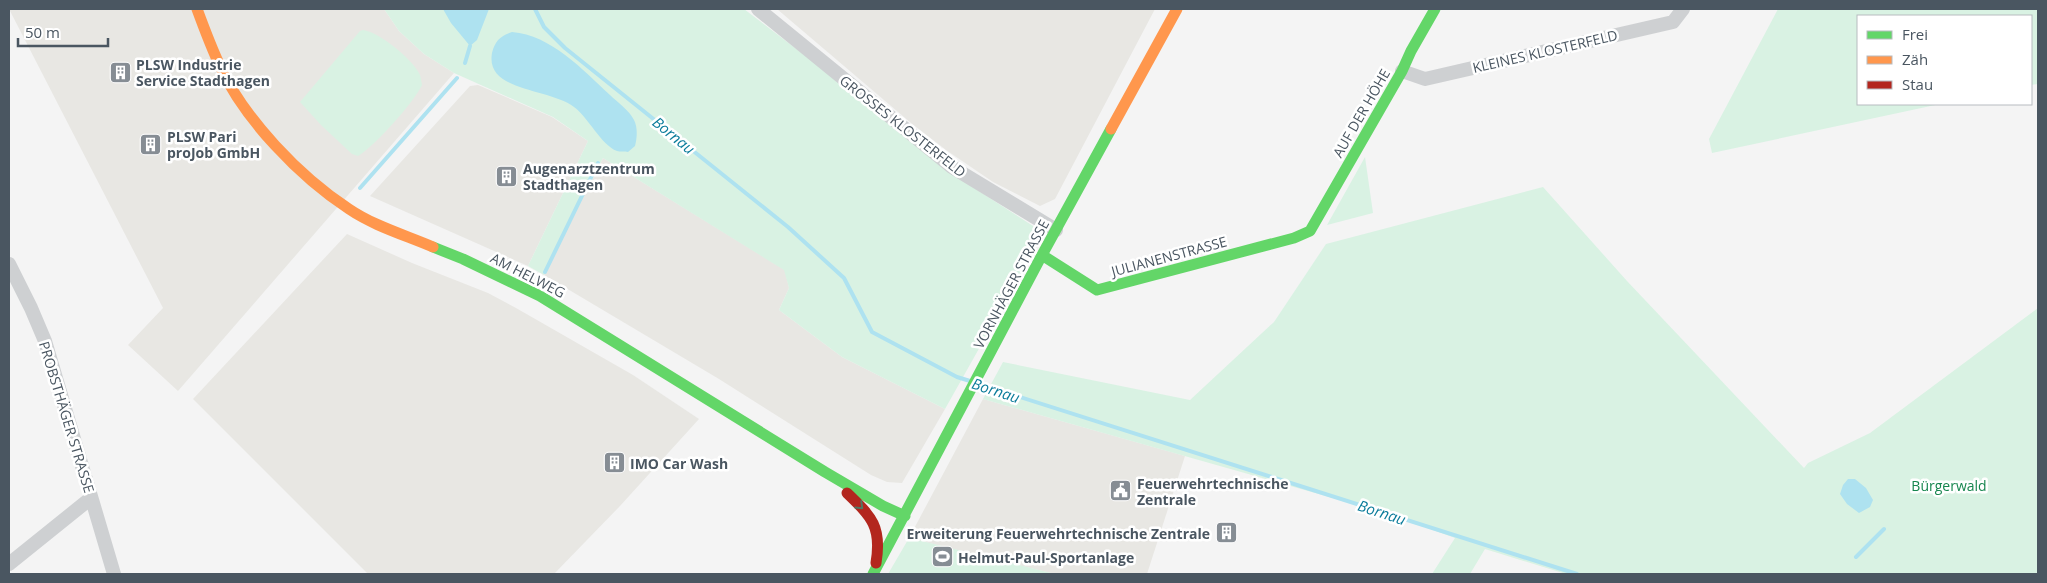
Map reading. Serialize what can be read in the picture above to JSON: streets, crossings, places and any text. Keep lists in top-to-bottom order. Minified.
{"streets":{"main road":["AUF DER HÖHE","JULIANENSTRASSE","AM HELWEG","VORNHÄGER STRASSE"],"street":["KLEINES KLOSTERFELD","GROSSES KLOSTERFELD","PROBSTHÄGER STRASSE"]},"crossings":[["KLEINES KLOSTERFELD","AUF DER HÖHE"],["AUF DER HÖHE","JULIANENSTRASSE"],["GROSSES KLOSTERFELD","VORNHÄGER STRASSE"],["JULIANENSTRASSE","VORNHÄGER STRASSE"],["AM HELWEG","VORNHÄGER STRASSE"]],"water":["Bornau"],"parks":["Bürgerwald"],"places":{"building":["PLSW Industrie Service Stadthagen","PLSW Pari proJob GmbH","Augenarztzentrum Stadthagen","IMO Car Wash","Erweiterung Feuerwehrtechnische Zentrale"],"public building":["Feuerwehrtechnische Zentrale"],"sports":["Helmut-Paul-Sportanlage"]},"legend":["Frei","Zäh","Stau"],"scale_bar":"50 m"}
